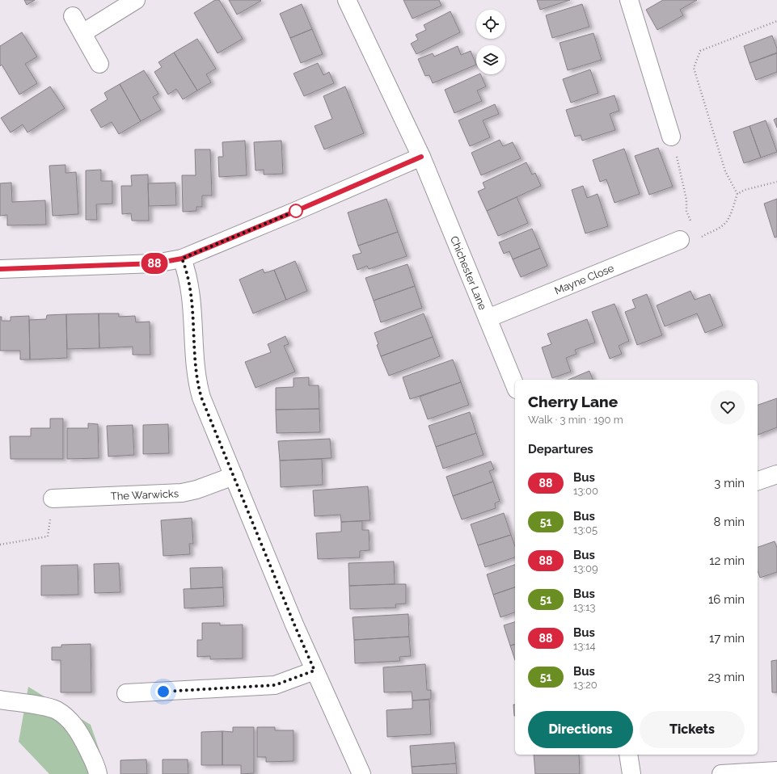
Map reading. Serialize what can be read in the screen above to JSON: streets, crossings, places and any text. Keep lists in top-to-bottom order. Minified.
{"streets":{"street":["Chichester Lane","Mayne Close","The Warwicks"]},"crossings":[["Chichester Lane","Mayne Close"]],"lines":["bus line 88"],"page":{"on_map":"88","heading":[["Cherry Lane","Walk · 3 min · 190 m"],"Departures"],"list":[{"mark":"88","name":"Bus","note":"13:00","value":"3 min"},{"mark":"51","name":"Bus","note":"13:05","value":"8 min"},{"mark":"88","name":"Bus","note":"13:09","value":"12 min"},{"mark":"51","name":"Bus","note":"13:13","value":"16 min"},{"mark":"88","name":"Bus","note":"13:14","value":"17 min"},{"mark":"51","name":"Bus","note":"13:20","value":"23 min"}],"buttons":["Directions","Tickets"]}}
